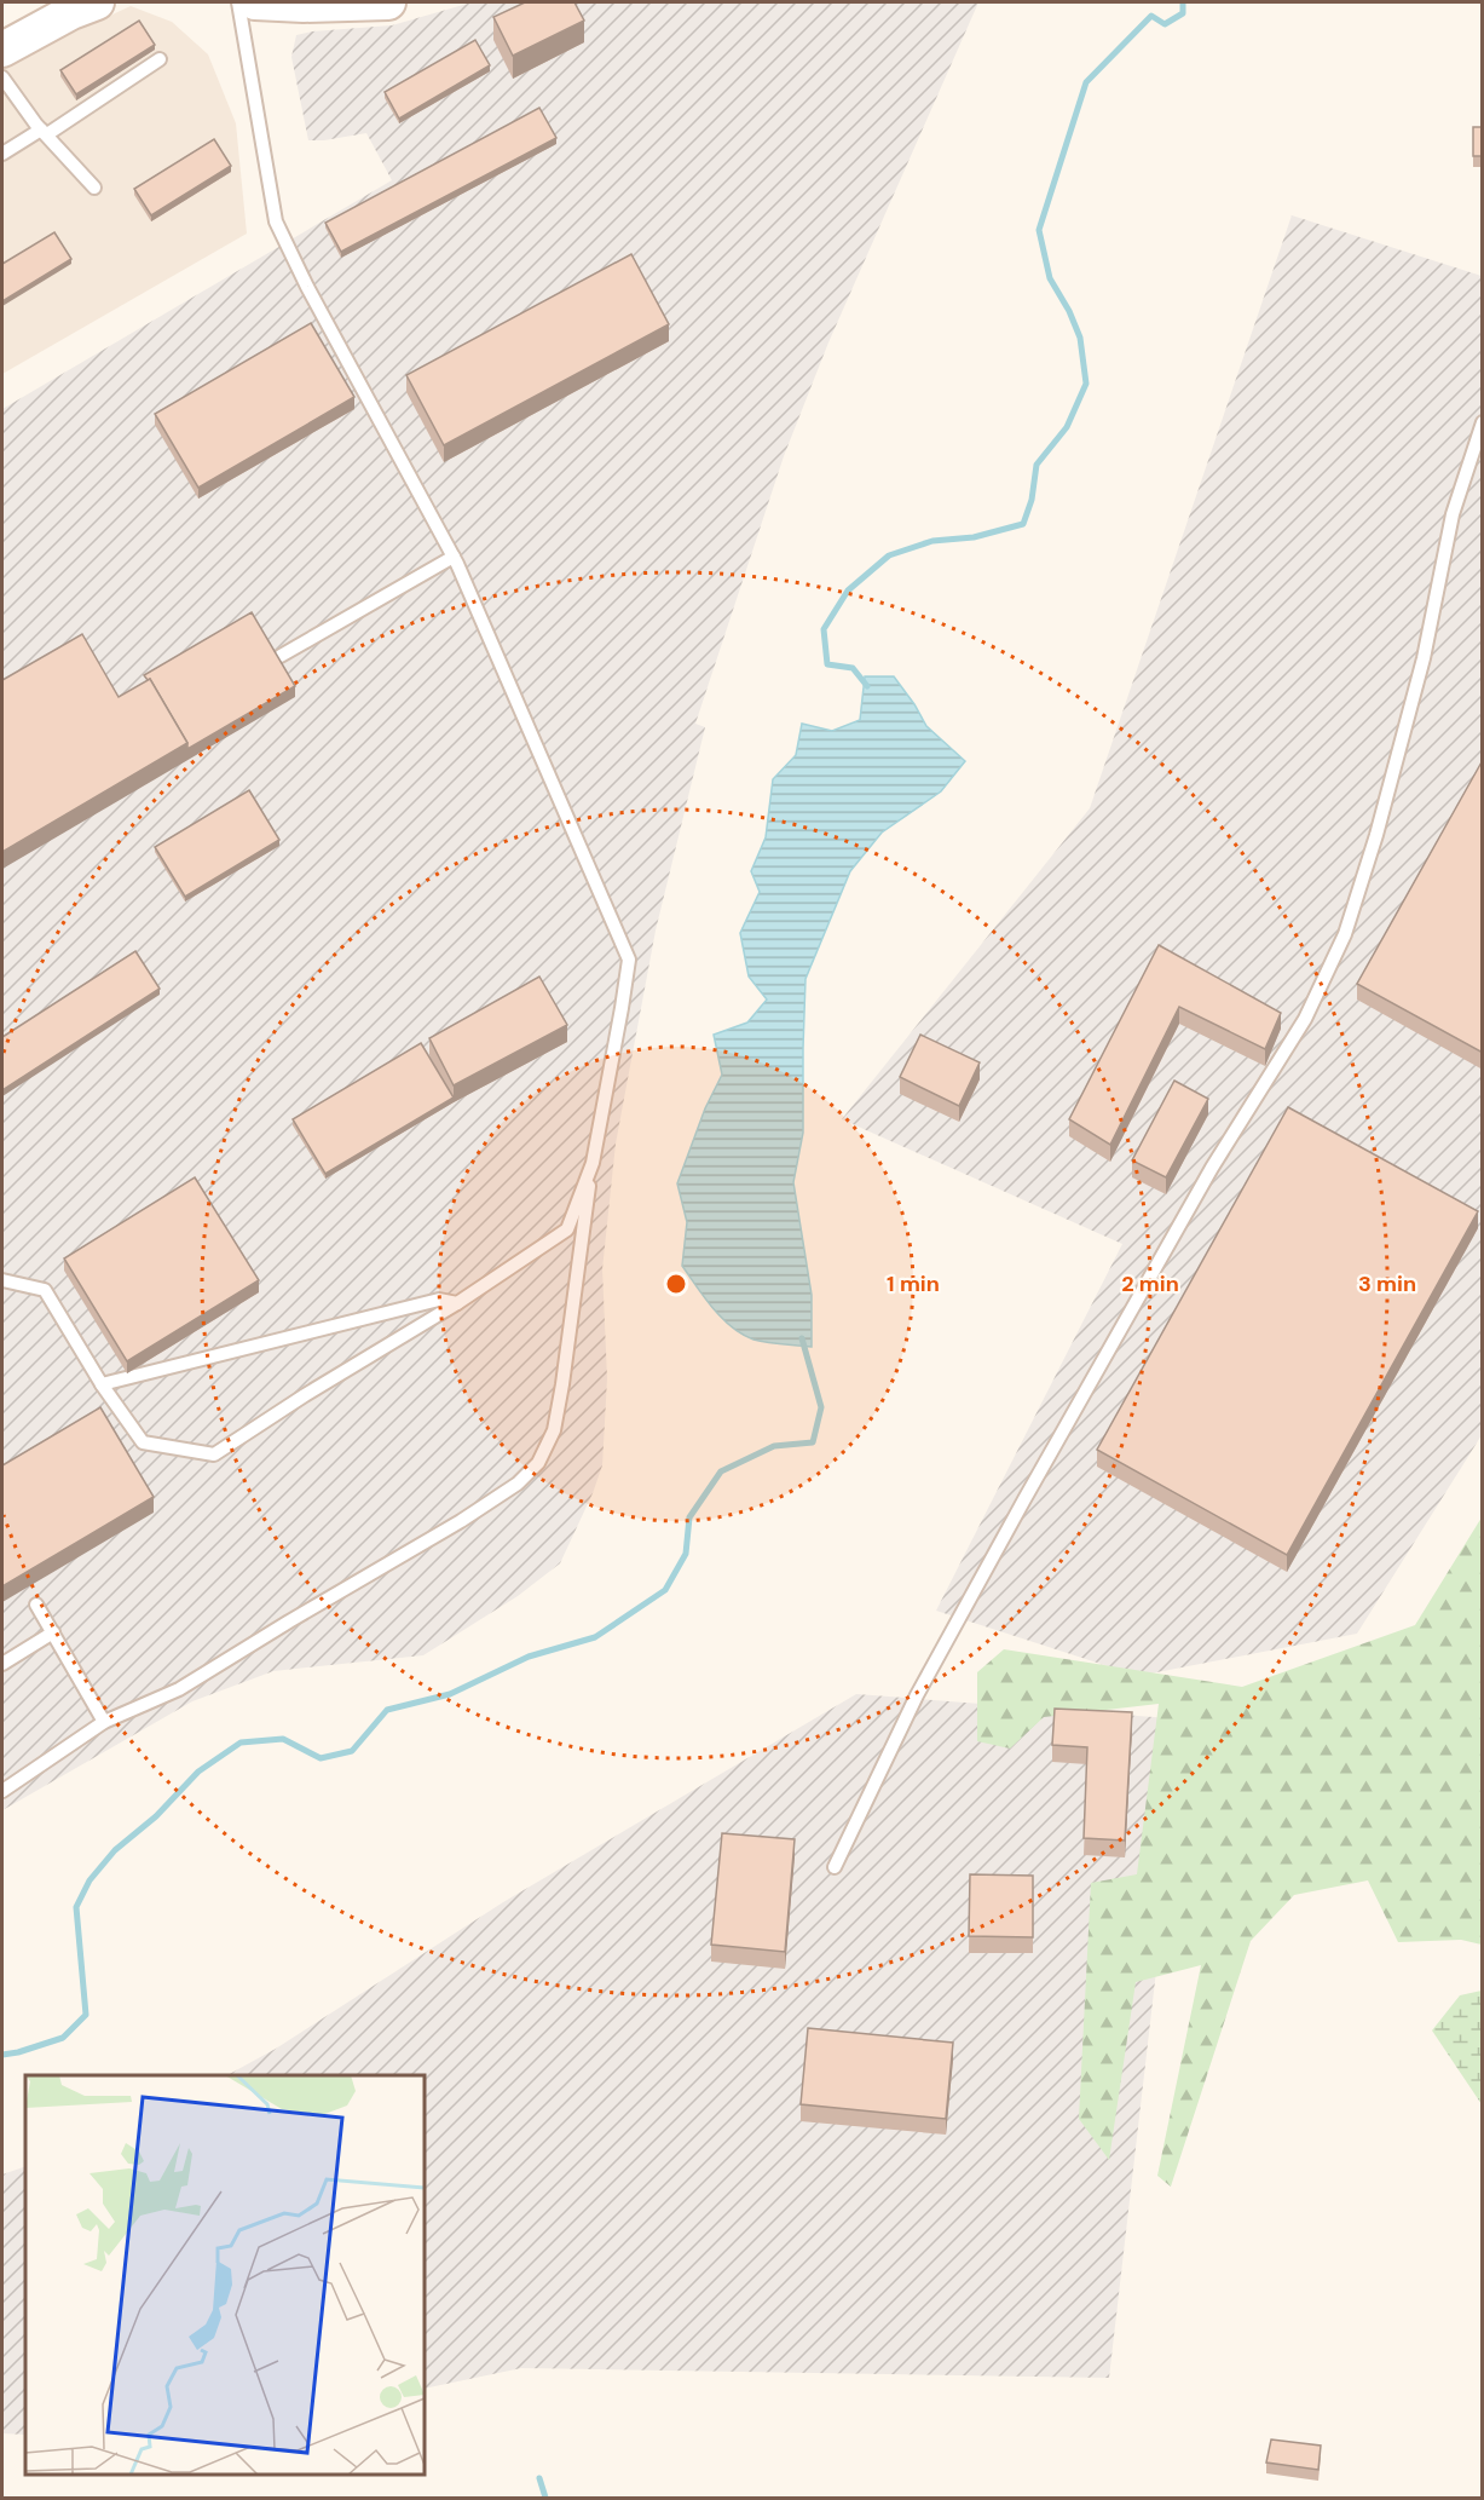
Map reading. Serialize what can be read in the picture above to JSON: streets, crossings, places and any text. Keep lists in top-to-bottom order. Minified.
{"rings":["1 min","2 min","3 min"]}
